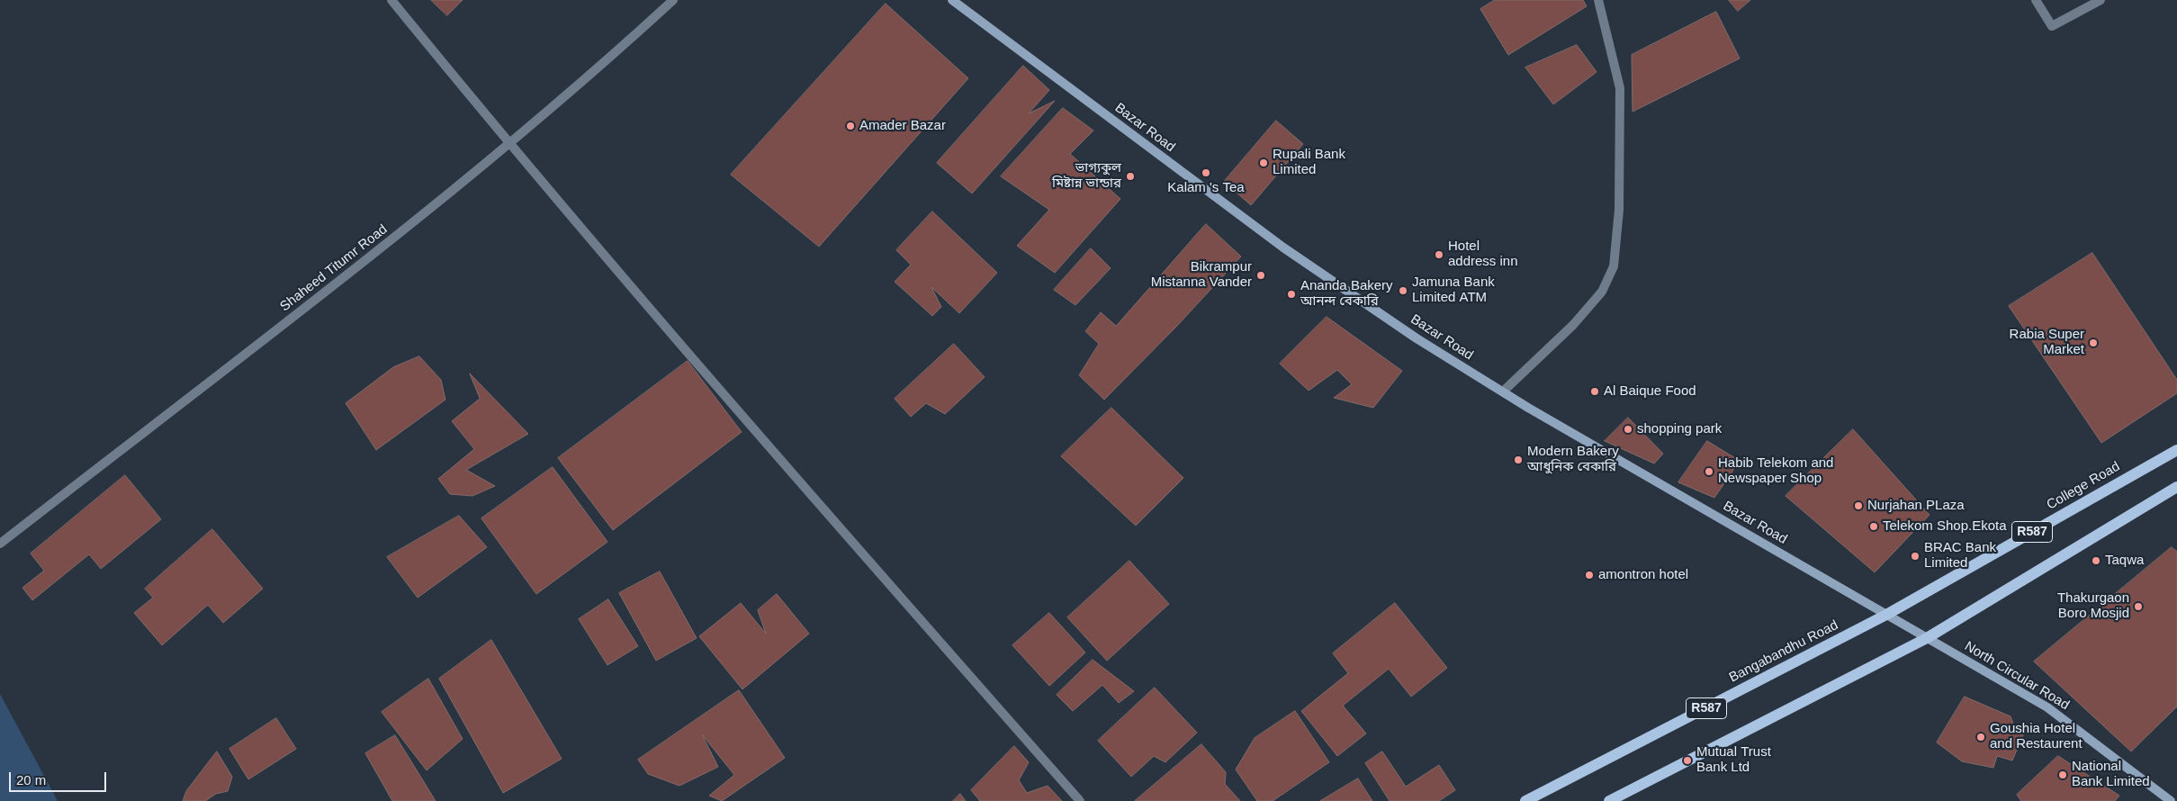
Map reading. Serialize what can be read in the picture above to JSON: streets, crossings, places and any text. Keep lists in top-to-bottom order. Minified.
{"streets":{"main road":["College Road","R587","Bangabandhu Road"],"street":["Bazar Road","Shaheed Titumr Road","North Circular Road"]},"crossings":[["Bazar Road","College Road"],["Bazar Road","Bangabandhu Road"],["Bazar Road","North Circular Road"],["College Road","Bangabandhu Road"],["College Road","North Circular Road"],["R587","North Circular Road"],["Bangabandhu Road","North Circular Road"]],"places":["Amader Bazar","Rupali Bank Limited","Kalam 's Tea","ভাগ্যকুল মিষ্টান্ন ভান্ডার","Hotel address inn","Bikrampur Mistanna Vander","Jamuna Bank Limited ATM","Ananda Bakery আনন্দ বেকারি","Rabia Super Market","Al Baique Food","shopping park","Modern Bakery আধুনিক বেকারি","Habib Telekom and Newspaper Shop","Nurjahan PLaza","Telekom Shop.Ekota","BRAC Bank Limited","Taqwa","amontron hotel","Thakurgaon Boro Mosjid","Goushia Hotel and Restaurent","Mutual Trust Bank Ltd","National Bank Limited"],"scale_bar":"20 m"}
